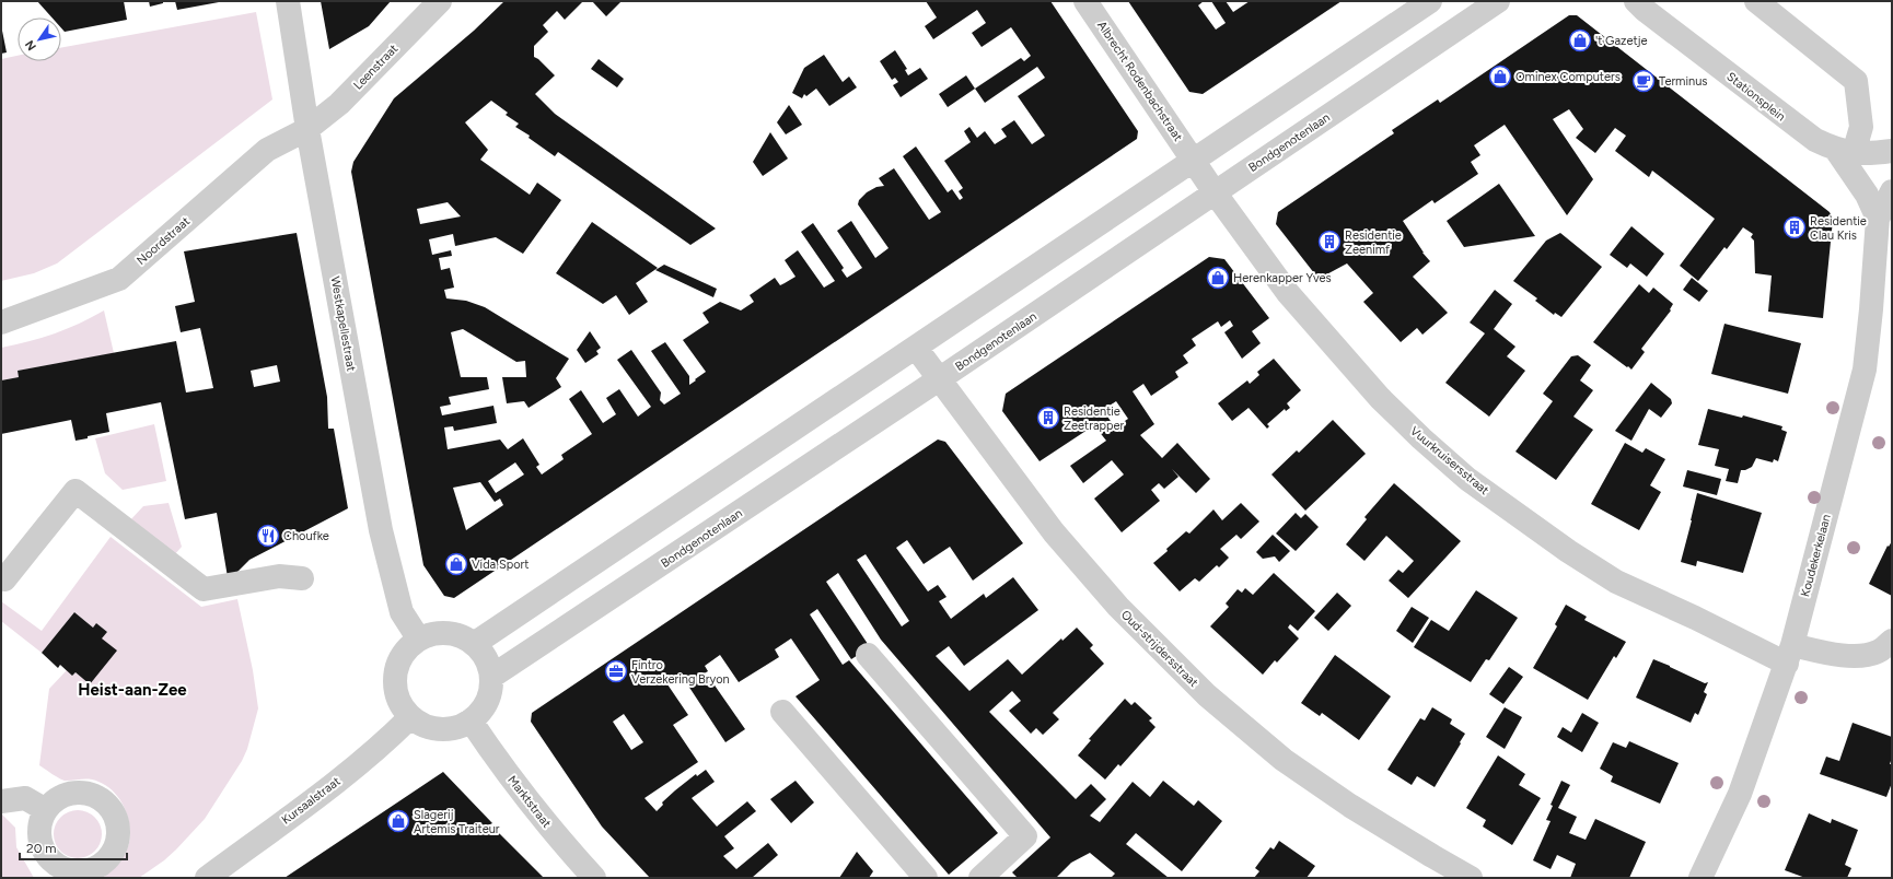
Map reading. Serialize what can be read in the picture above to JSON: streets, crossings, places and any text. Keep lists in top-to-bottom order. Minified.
{"streets":{"street":["Leenstraat","Albrecht Rodenbachstraat","Stationsplein","Bondgenotenlaan","Noordstraat","Westkapellestraat","Vuurkruisersstraat","Koudekerkelaan","Oud-strijdersstraat","Kursaalstraat","Marktstraat"]},"crossings":[["Leenstraat","Noordstraat"],["Leenstraat","Westkapellestraat"],["Albrecht Rodenbachstraat","Vuurkruisersstraat"],["Stationsplein","Koudekerkelaan"],["Bondgenotenlaan","Westkapellestraat"],["Bondgenotenlaan","Vuurkruisersstraat"],["Bondgenotenlaan","Oud-strijdersstraat"],["Bondgenotenlaan","Kursaalstraat"],["Bondgenotenlaan","Marktstraat"],["Noordstraat","Westkapellestraat"],["Westkapellestraat","Kursaalstraat"],["Westkapellestraat","Marktstraat"],["Vuurkruisersstraat","Koudekerkelaan"],["Kursaalstraat","Marktstraat"]],"districts":["Heist-aan-Zee"],"places":{"shop":["'t Gazetje","Ominex Computers","Herenkapper Yves","Vida Sport","Slagerij Artemis Traiteur"],"cafe":["Terminus"],"building":["Residentie Clau Kris","Residentie Zeenimf","Residentie Zeetrapper"],"restaurant":["Choufke"],"office":["Fintro Verzekering Bryon"]},"scale_bar":"20 m","north":"bottom left"}
